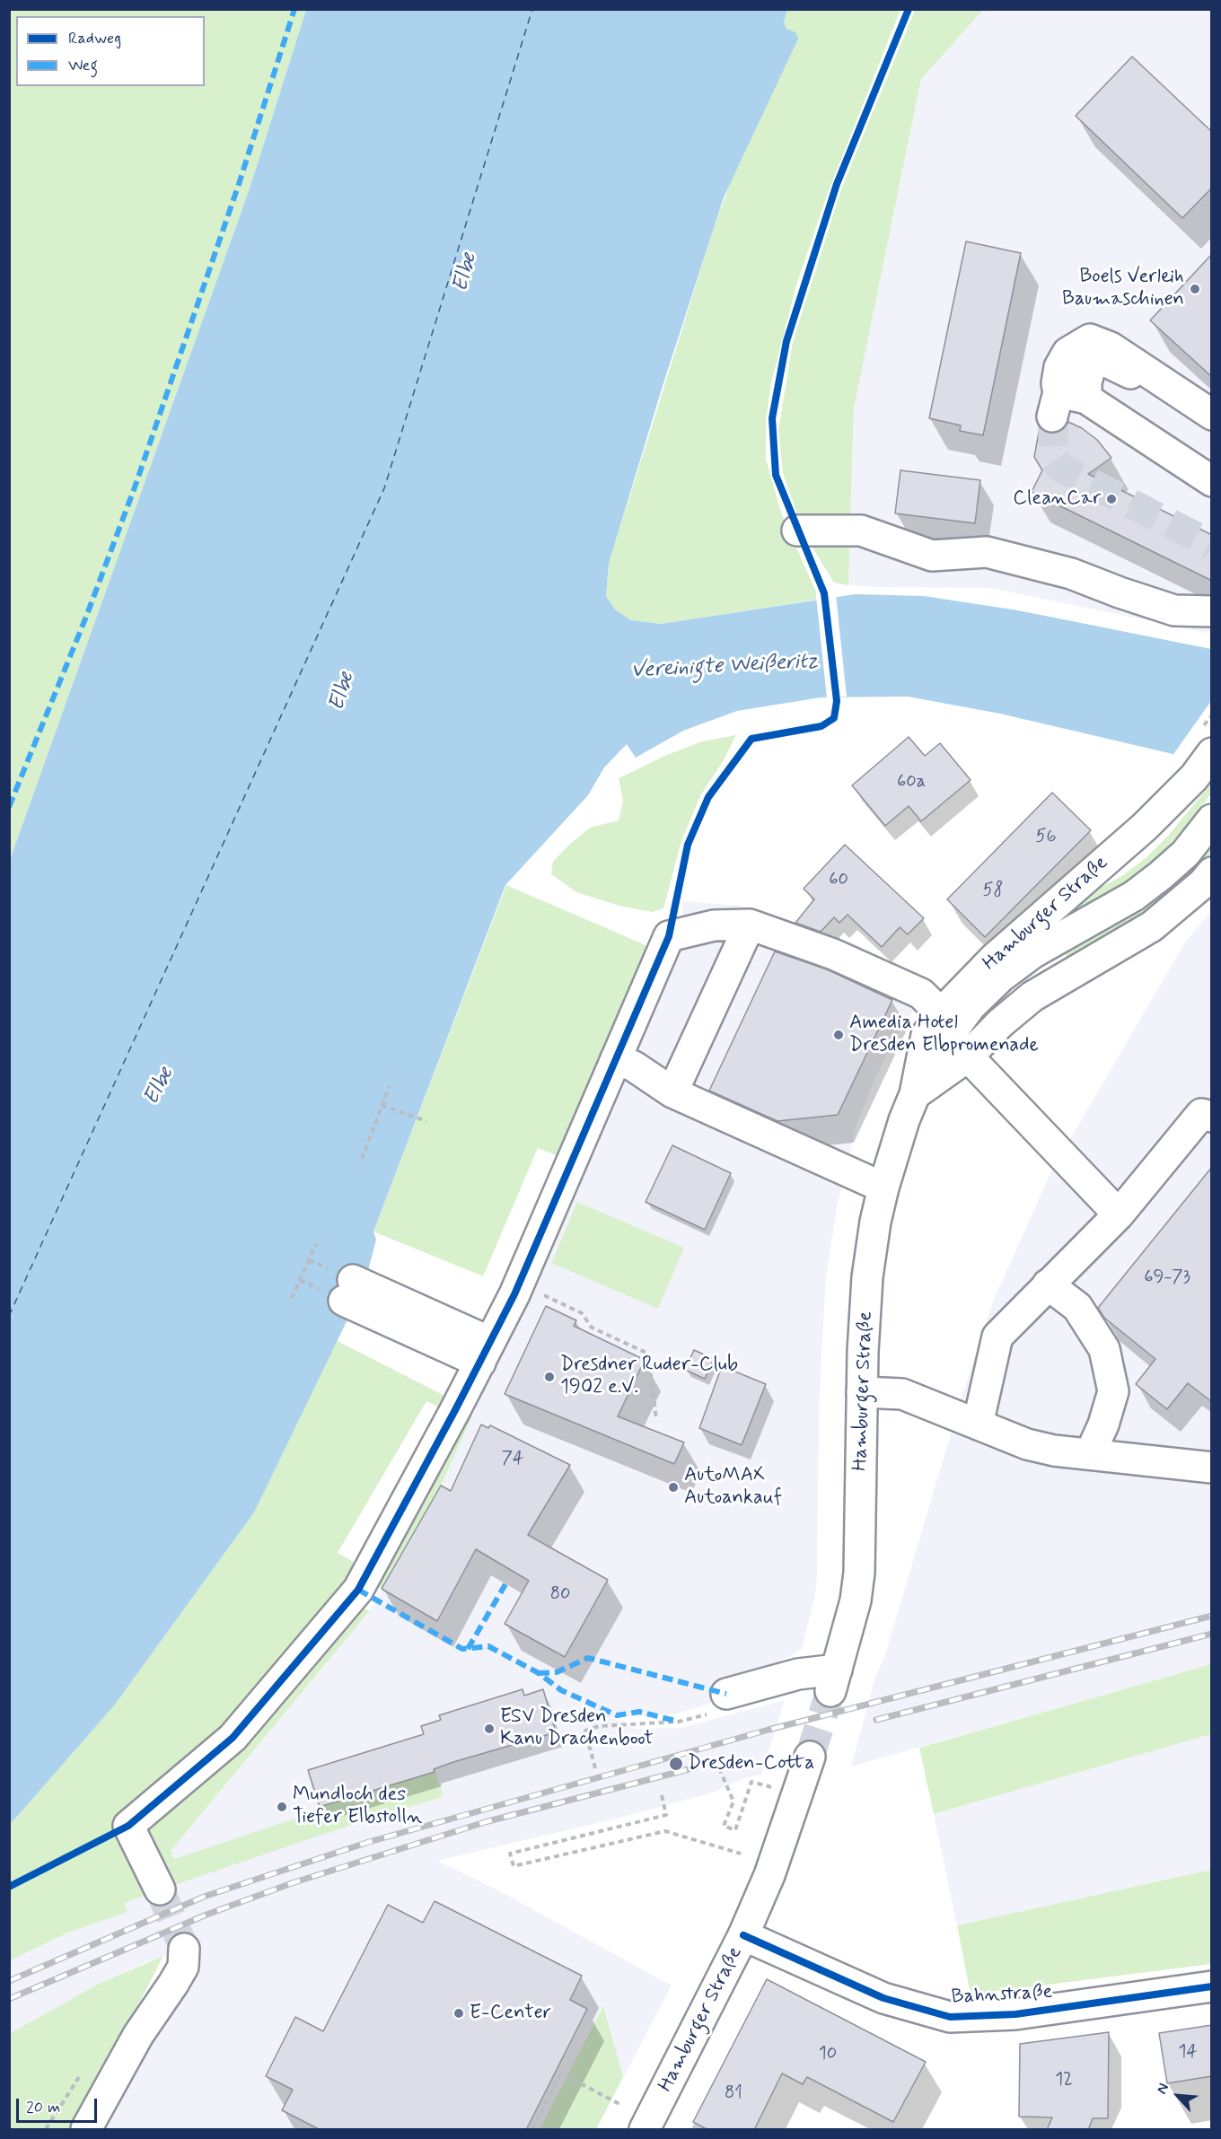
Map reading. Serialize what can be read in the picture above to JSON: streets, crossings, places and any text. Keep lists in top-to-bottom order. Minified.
{"streets":{"main road":["Hamburger Straße","Bahnstraße"]},"crossings":[["Hamburger Straße","Bahnstraße"]],"water":["Elbe","Vereinigte Weißeritz"],"places":["Boels Verleih Baumaschinen","CleanCar","Amedia Hotel Dresden Elbpromenade","Dresdner Ruder-Club 1902 e.V.","AutoMAX Autoankauf","ESV Dresden Kanu Drachenboot","Dresden-Cotta","Mundloch des Tiefer Elbstolln","E-Center"],"house_numbers":["60a","56","60","58","69-73","74","80","14","10","12","81"],"legend":["Radweg","Weg"],"scale_bar":"20 m","north":"top left"}
